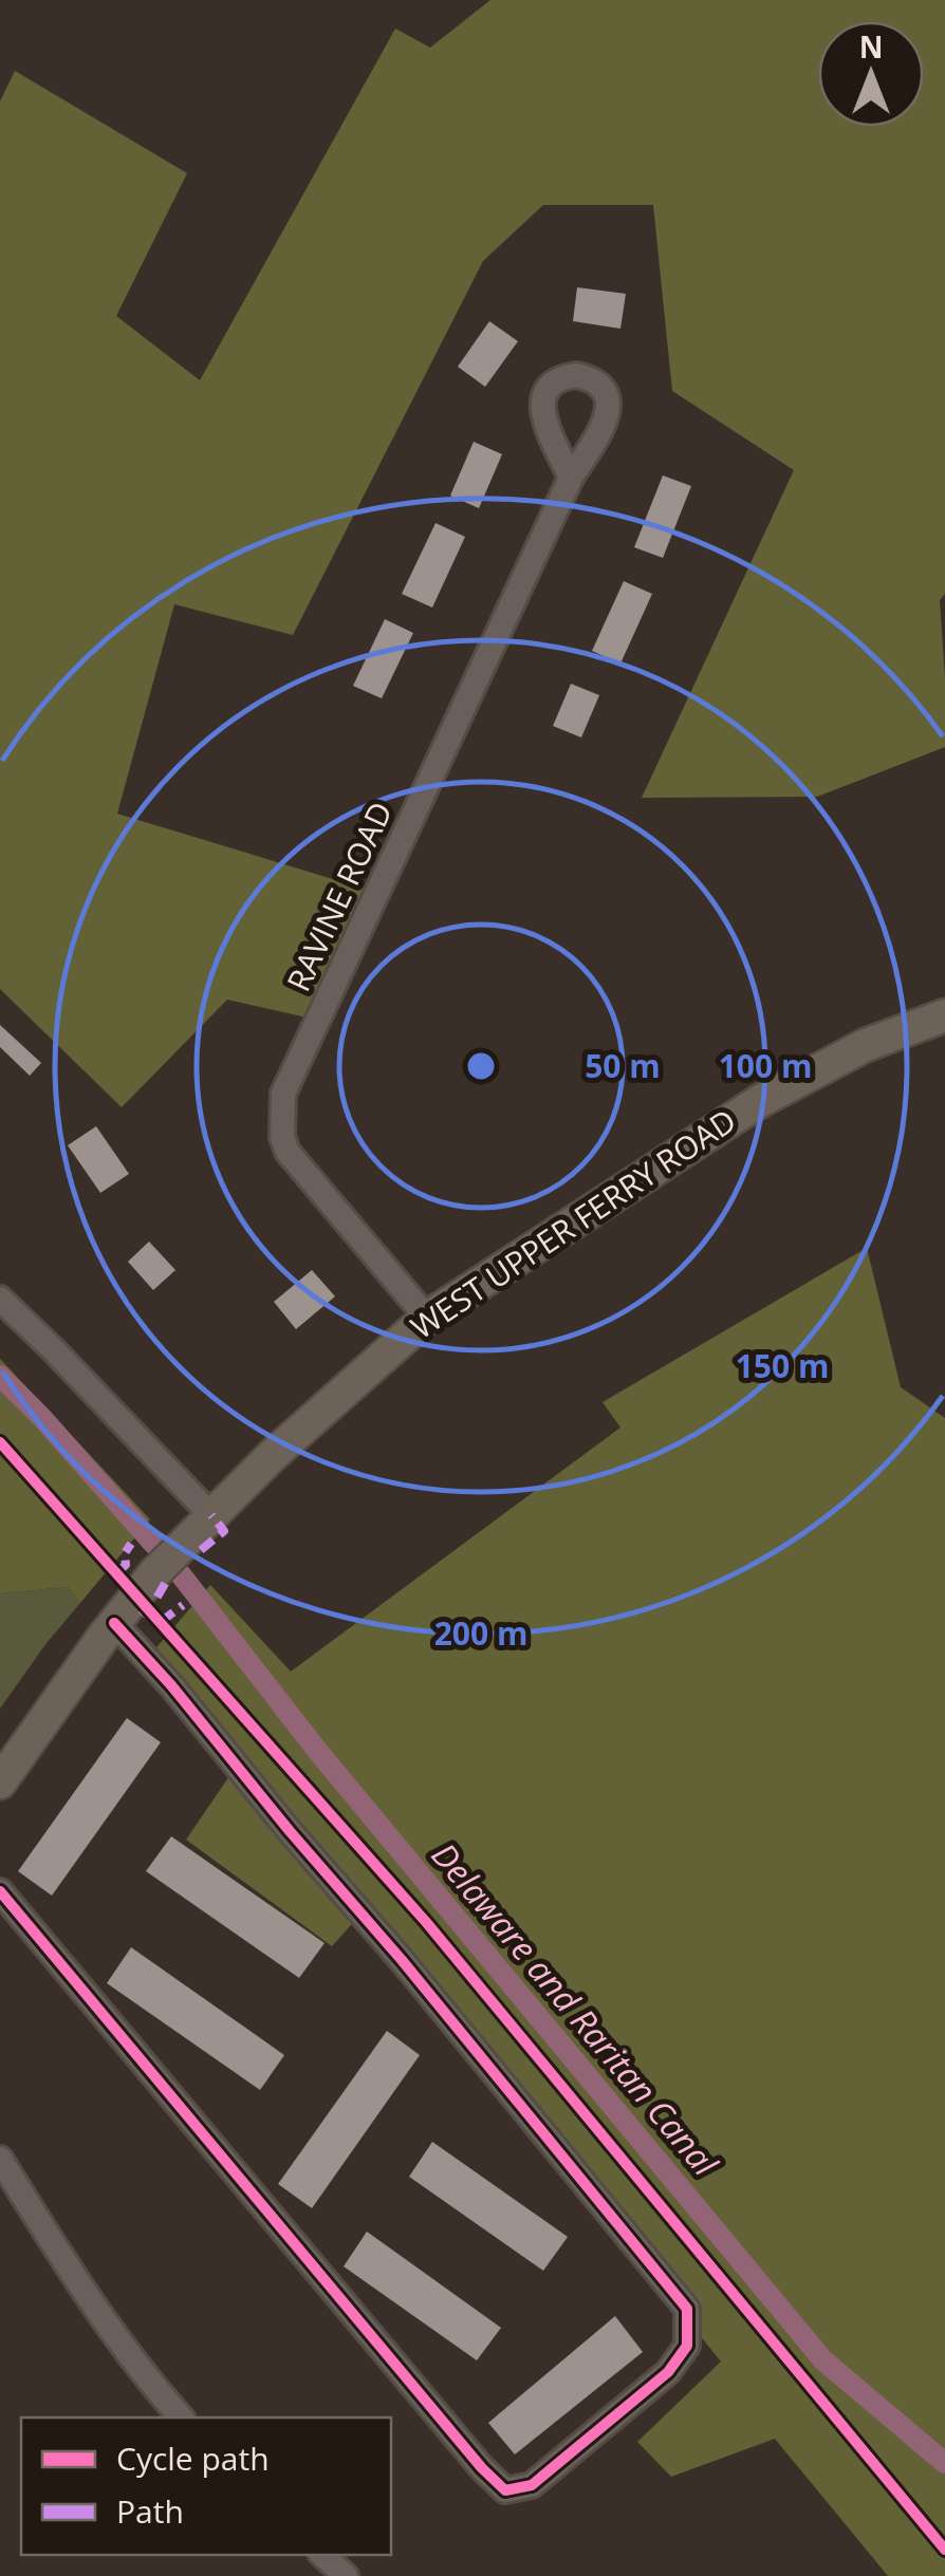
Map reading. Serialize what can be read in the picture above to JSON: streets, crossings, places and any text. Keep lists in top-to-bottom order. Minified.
{"streets":{"main road":["WEST UPPER FERRY ROAD"],"street":["RAVINE ROAD"]},"crossings":[["RAVINE ROAD","WEST UPPER FERRY ROAD"]],"water":["Delaware and Raritan Canal"],"legend":["Cycle path","Path"],"north":"top","rings":["50 m","100 m","150 m","200 m"]}
